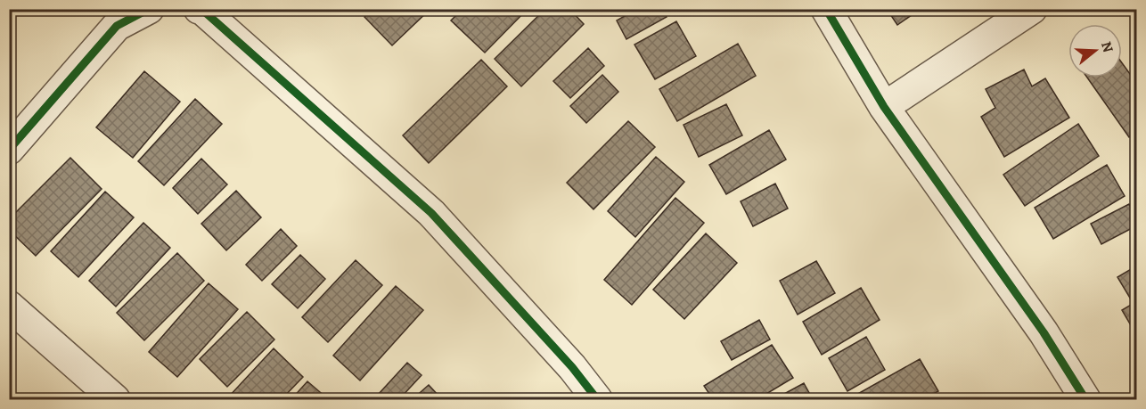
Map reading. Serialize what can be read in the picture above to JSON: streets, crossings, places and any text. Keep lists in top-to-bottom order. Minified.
{"north":"right"}
